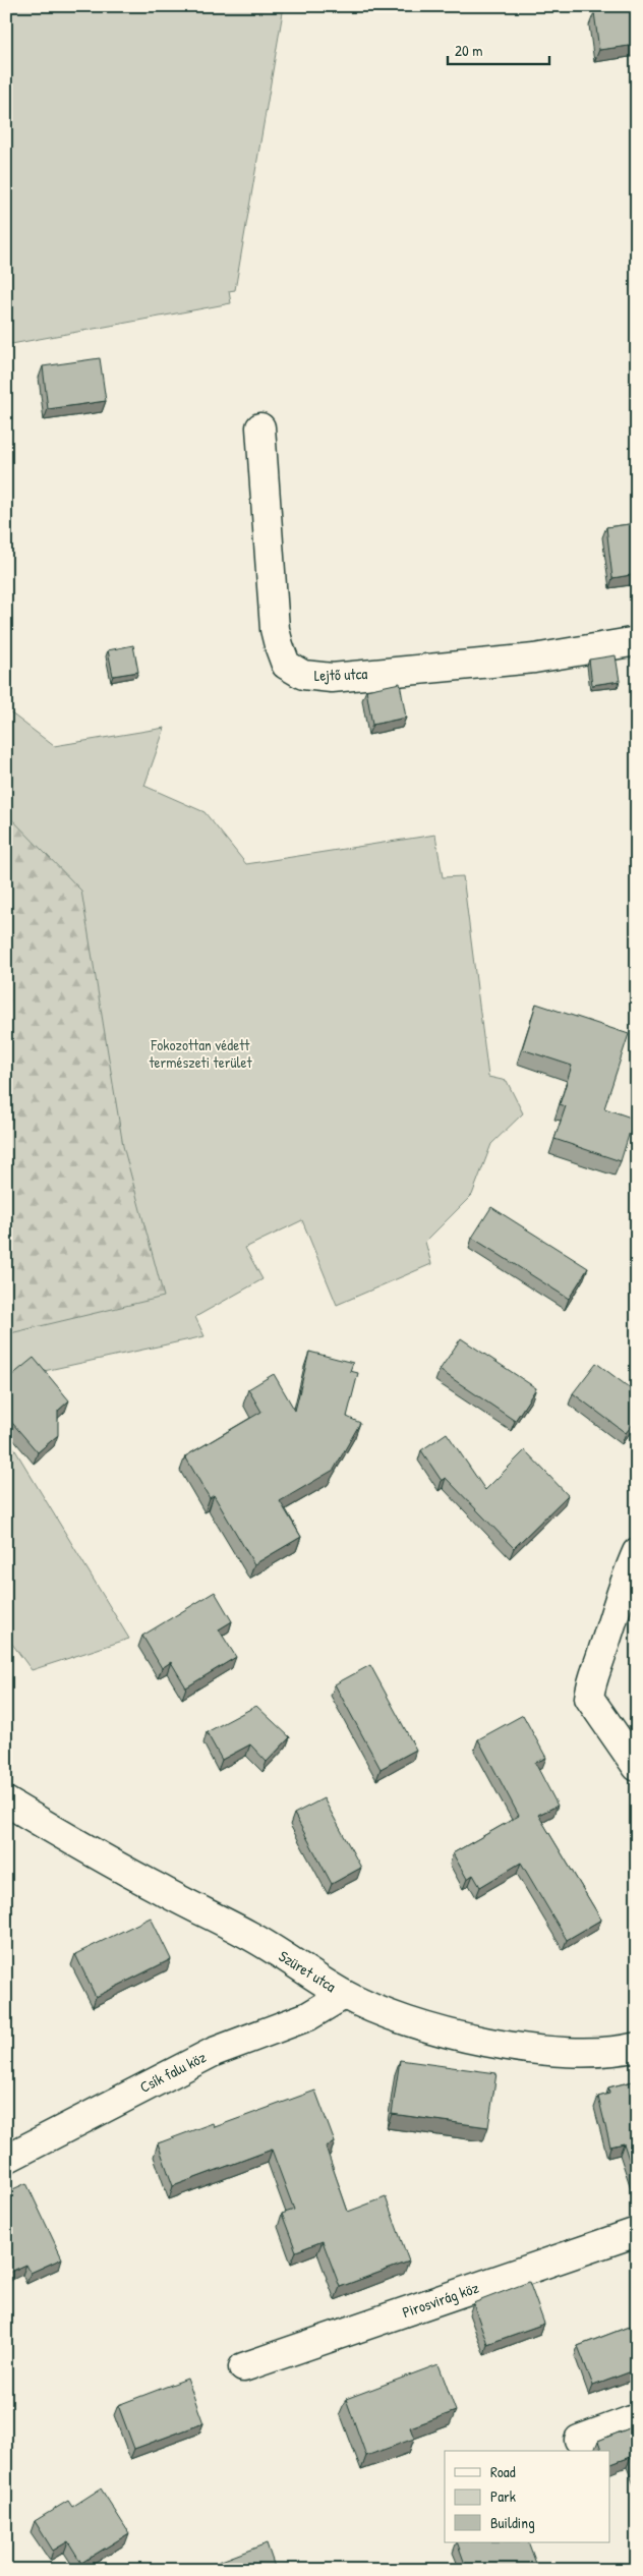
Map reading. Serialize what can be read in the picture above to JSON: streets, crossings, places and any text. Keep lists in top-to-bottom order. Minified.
{"streets":{"street":["Lejtő utca","Szüret utca","Csík falu köz","Pirosvirág köz"]},"crossings":[["Szüret utca","Csík falu köz"]],"parks":["Fokozottan védett természeti terület"],"legend":["Road","Park","Building"],"scale_bar":"20 m"}
